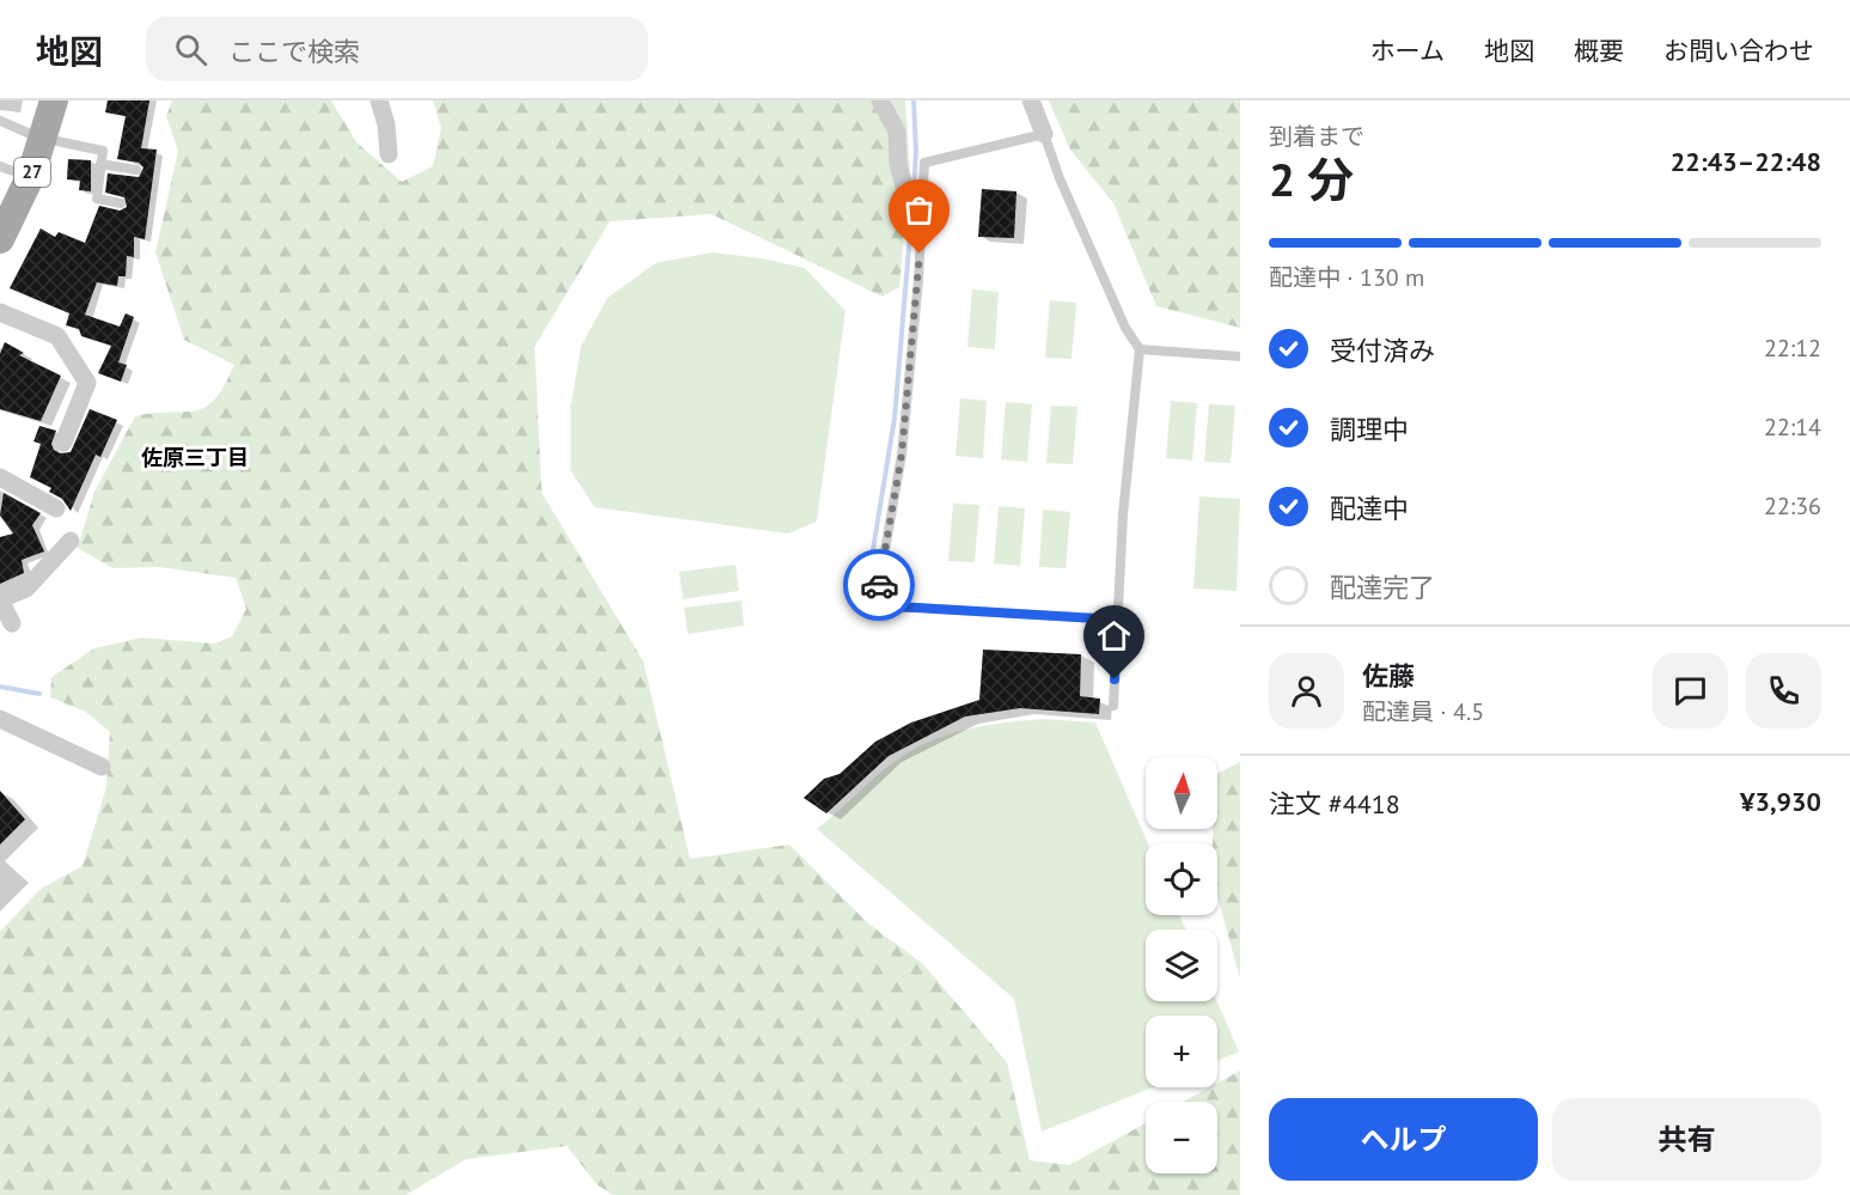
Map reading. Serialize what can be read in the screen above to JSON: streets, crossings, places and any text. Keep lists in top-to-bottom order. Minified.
{"streets":{"main road":["27"]},"districts":["佐原三丁目"],"north":"top","page":{"header":"地図","search":"ここで検索","nav":["ホーム","地図","概要","お問い合わせ"],"heading":["2 分","到着まで","22:43–22:48"],"panel":["佐藤","配達員 · 4.5","注文 #4418","¥3,930"],"bar":"配達中 · 130 m","list":[["受付済み","22:12"],["調理中","22:14"],["配達中","22:36"],"配達完了"],"map_buttons":["+","−"],"buttons":["ヘルプ","共有"]}}
